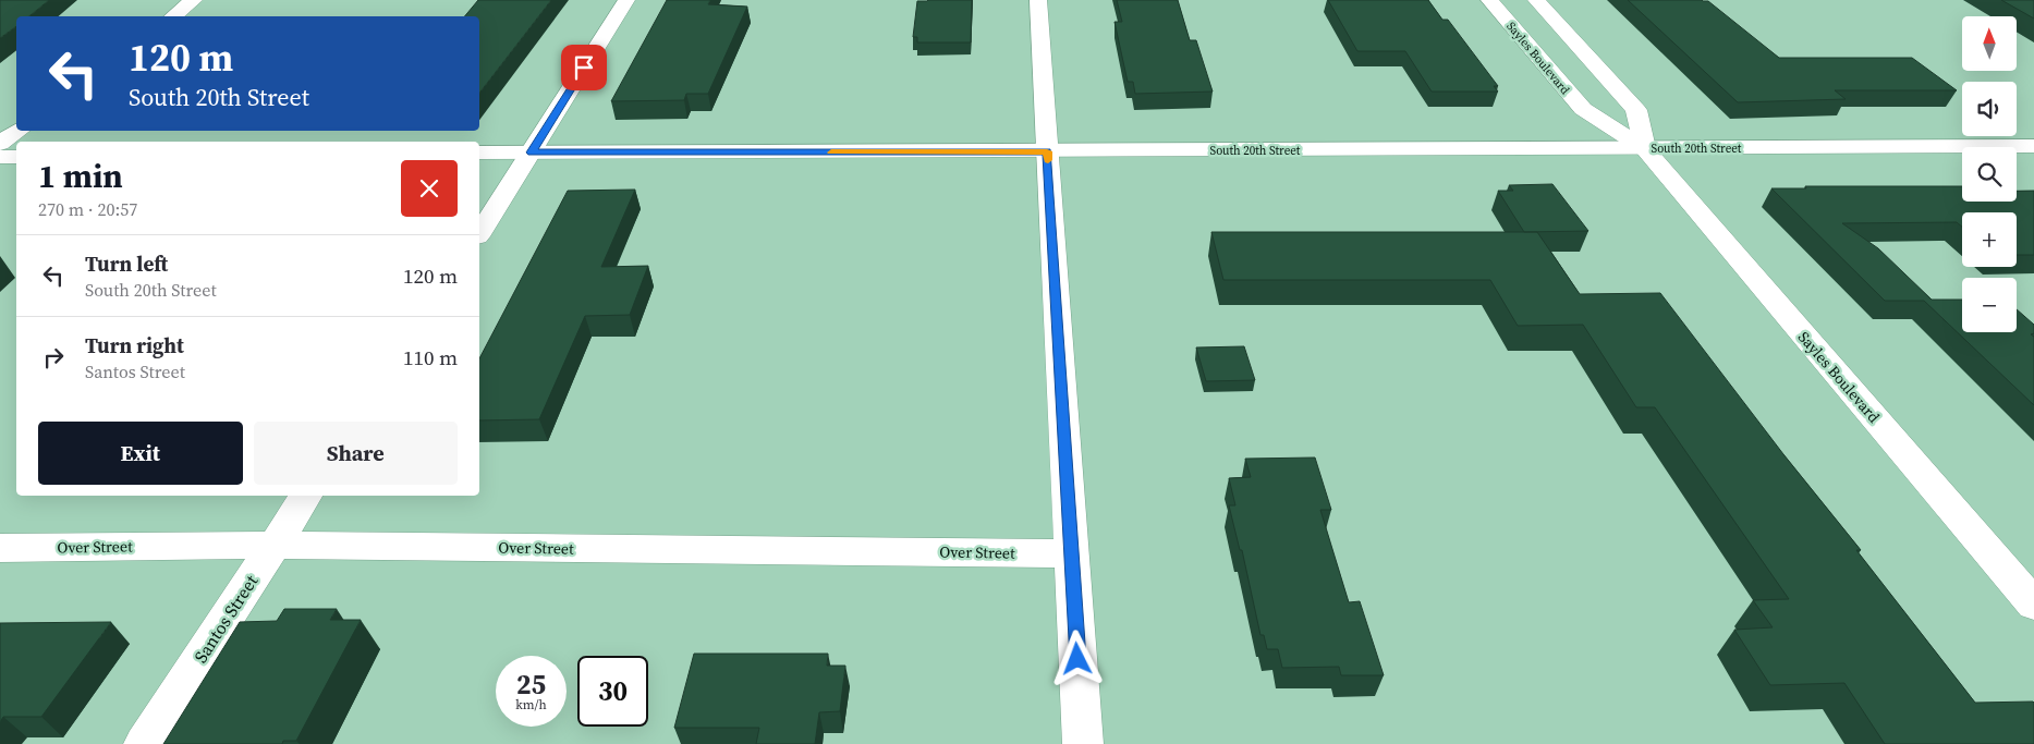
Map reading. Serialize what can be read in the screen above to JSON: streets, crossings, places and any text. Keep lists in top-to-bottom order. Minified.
{"streets":{"street":["Sayles Boulevard","South 20th Street","Over Street","Santos Street"]},"crossings":[["Sayles Boulevard","South 20th Street"],["Over Street","Santos Street"]],"north":"top","page":{"map_buttons":["+","−"],"turn":["120 m","South 20th Street"],"heading":["1 min","270 m · 20:57"],"list":[{"name":"Turn left","note":"South 20th Street","value":"120 m"},{"name":"Turn right","note":"Santos Street","value":"110 m"}],"buttons":["Exit","Share"],"speed":"25 km/h","limit":"30"}}
